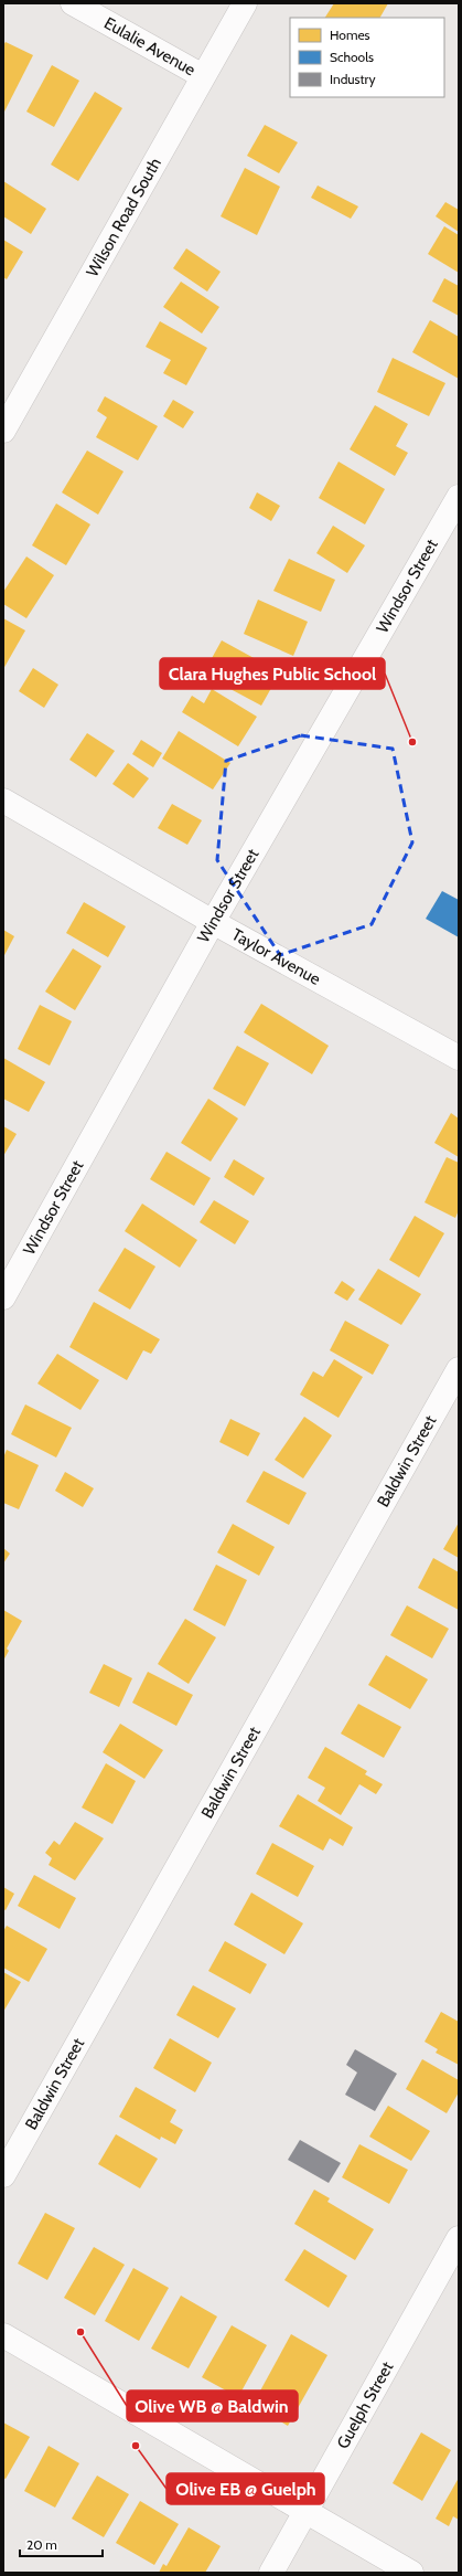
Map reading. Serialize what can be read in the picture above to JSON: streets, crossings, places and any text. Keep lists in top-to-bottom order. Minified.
{"streets":{"street":["Eulalie Avenue","Wilson Road South","Windsor Street","Taylor Avenue","Baldwin Street","Guelph Street"]},"crossings":[["Eulalie Avenue","Wilson Road South"],["Windsor Street","Taylor Avenue"]],"places":["Clara Hughes Public School","Olive WB @ Baldwin","Olive EB @ Guelph"],"legend":["Homes","Schools","Industry"],"scale_bar":"20 m"}
